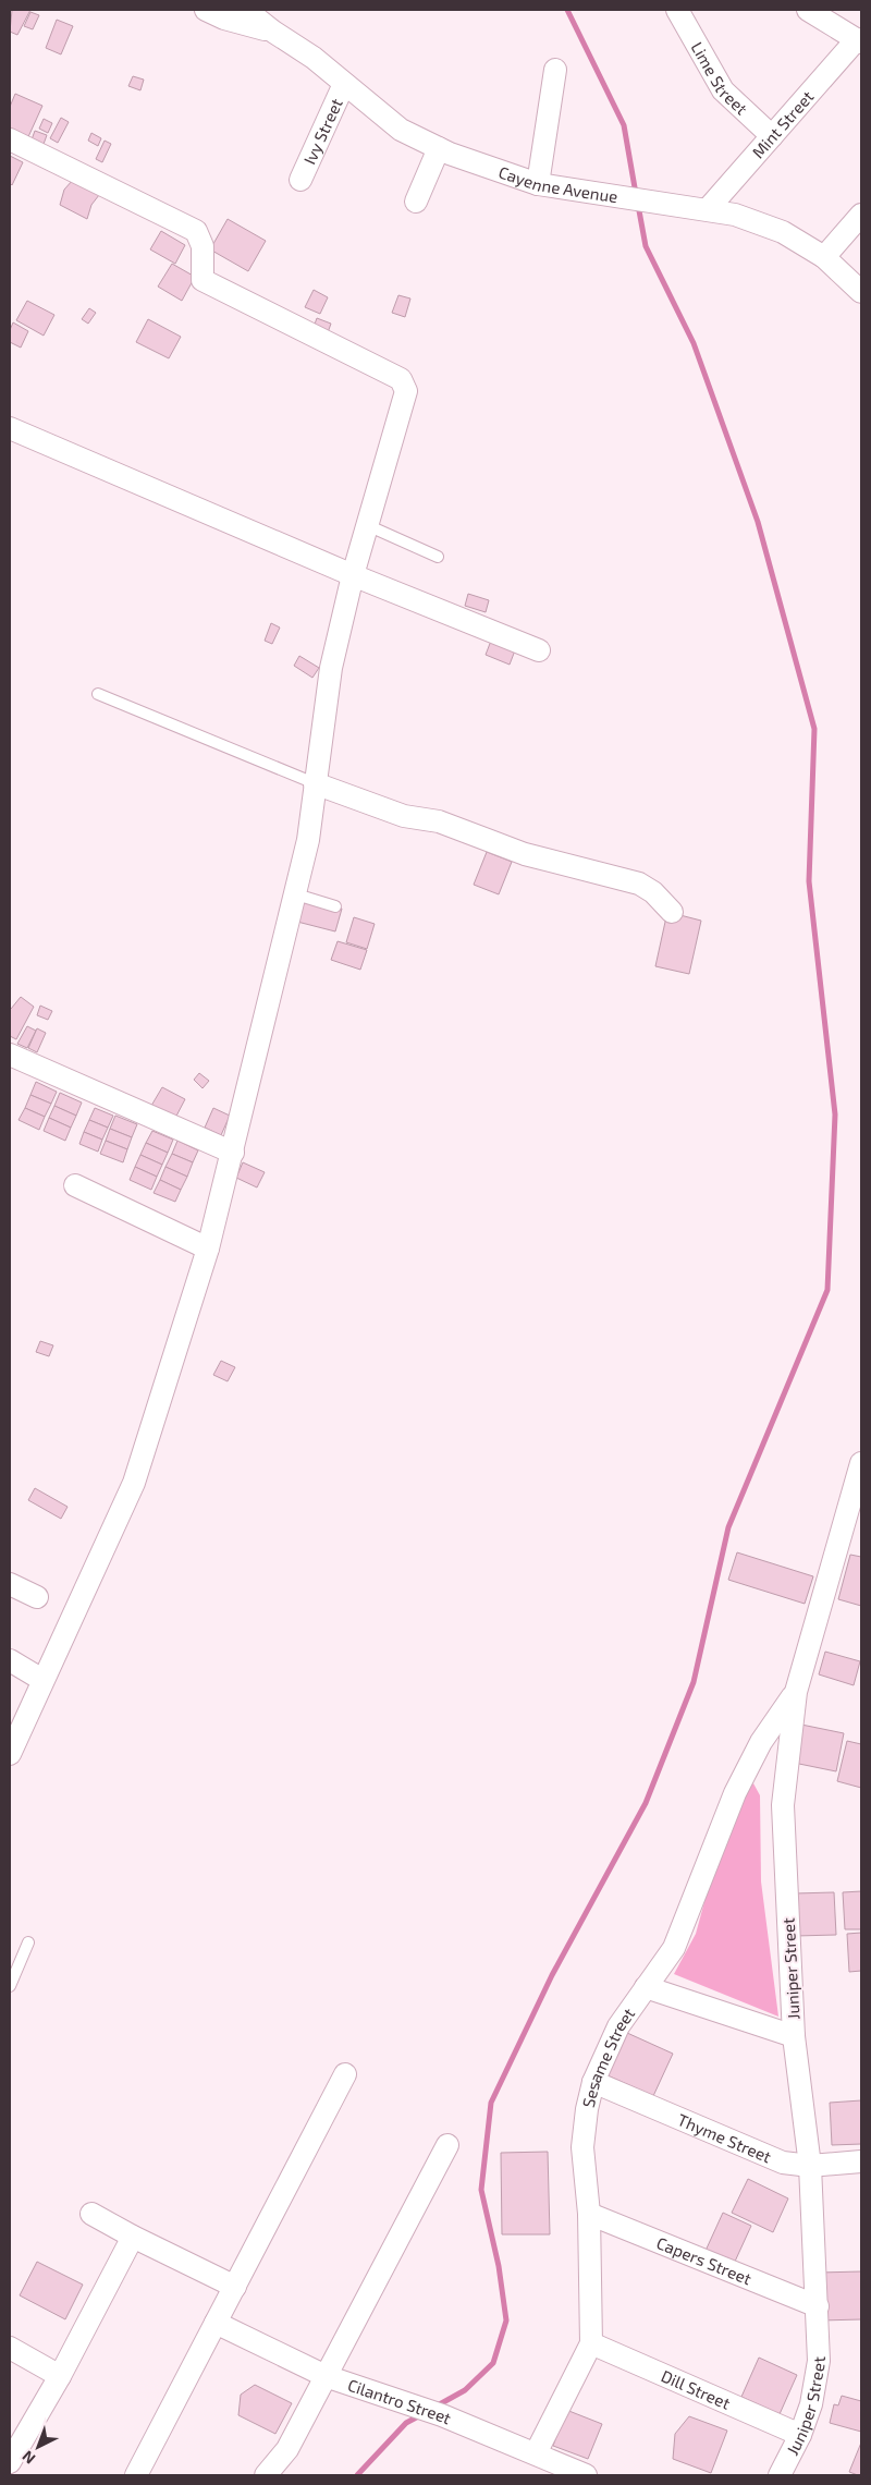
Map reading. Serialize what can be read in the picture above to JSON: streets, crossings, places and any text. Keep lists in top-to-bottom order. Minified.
{"streets":{"street":["Lime Street","Mint Street","Ivy Street","Cayenne Avenue","Juniper Street","Sesame Street","Thyme Street","Capers Street","Dill Street","Cilantro Street"]},"crossings":[["Lime Street","Mint Street"],["Mint Street","Cayenne Avenue"],["Ivy Street","Cayenne Avenue"],["Juniper Street","Sesame Street"],["Juniper Street","Thyme Street"],["Juniper Street","Capers Street"],["Juniper Street","Dill Street"],["Sesame Street","Thyme Street"],["Sesame Street","Capers Street"],["Sesame Street","Dill Street"],["Sesame Street","Cilantro Street"]],"north":"bottom left"}
